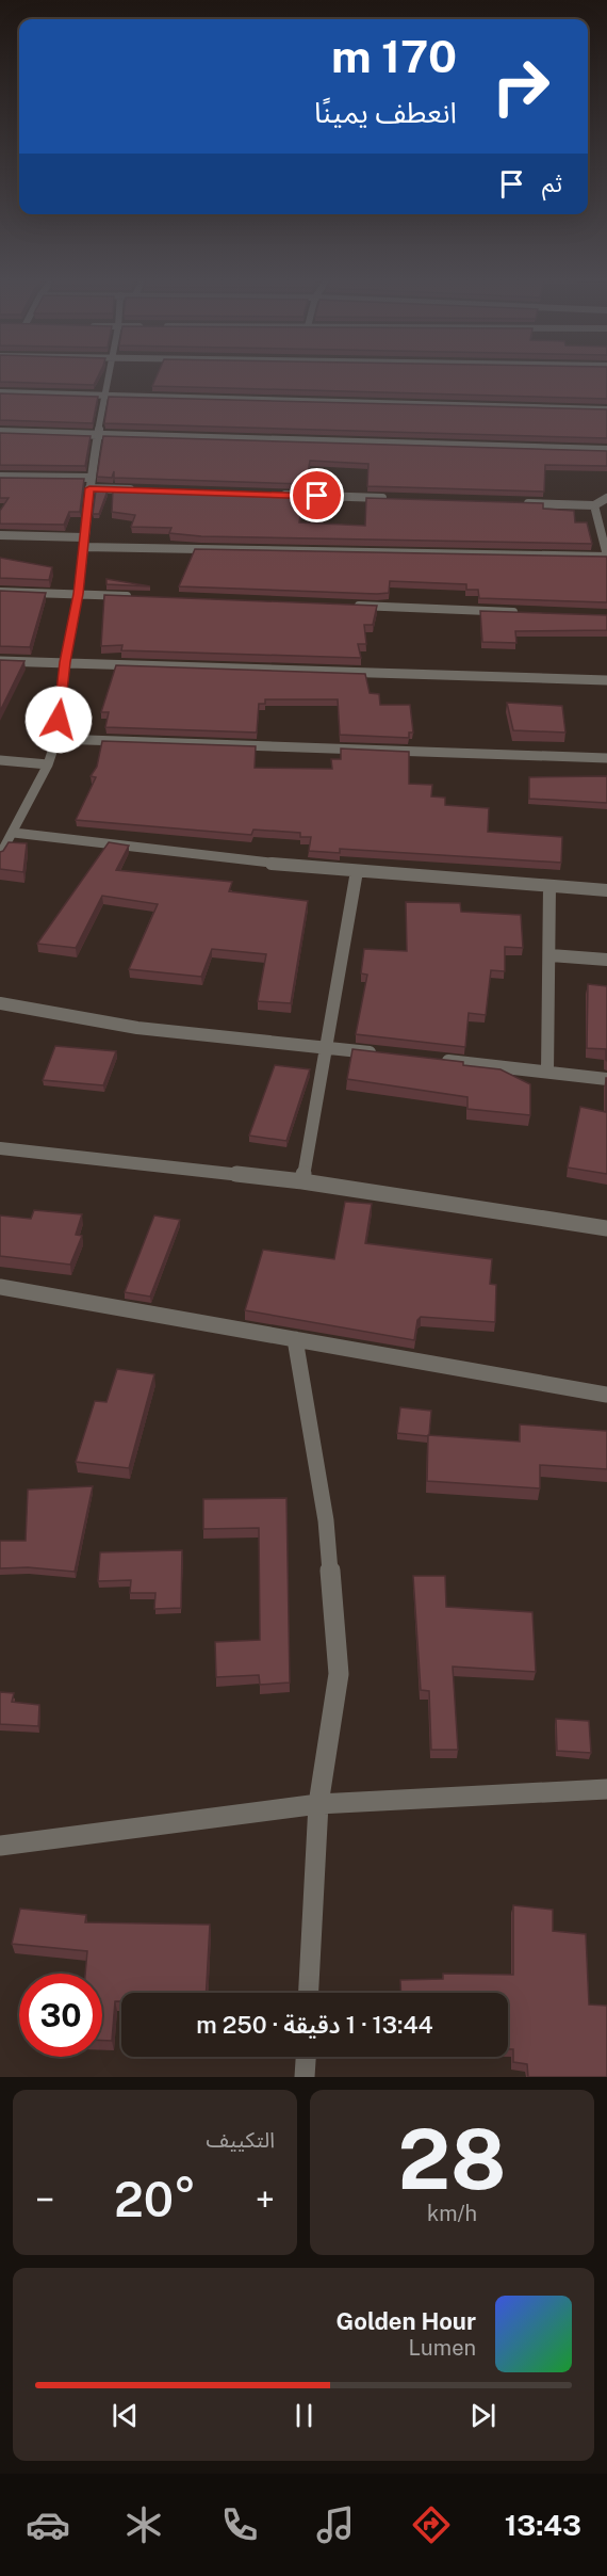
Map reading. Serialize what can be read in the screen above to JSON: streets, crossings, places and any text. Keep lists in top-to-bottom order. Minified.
{"page":{"turn":["170 m","انعطف يمينًا"],"then":"ثم","limit":"30","trip":"13:44 · 1 دقيقة · 250 m","tile":[["28","km/h"],"التكييف"],"heat":["−","20°","+"],"song":["Golden Hour","Lumen"],"tabs":"13:43"}}
